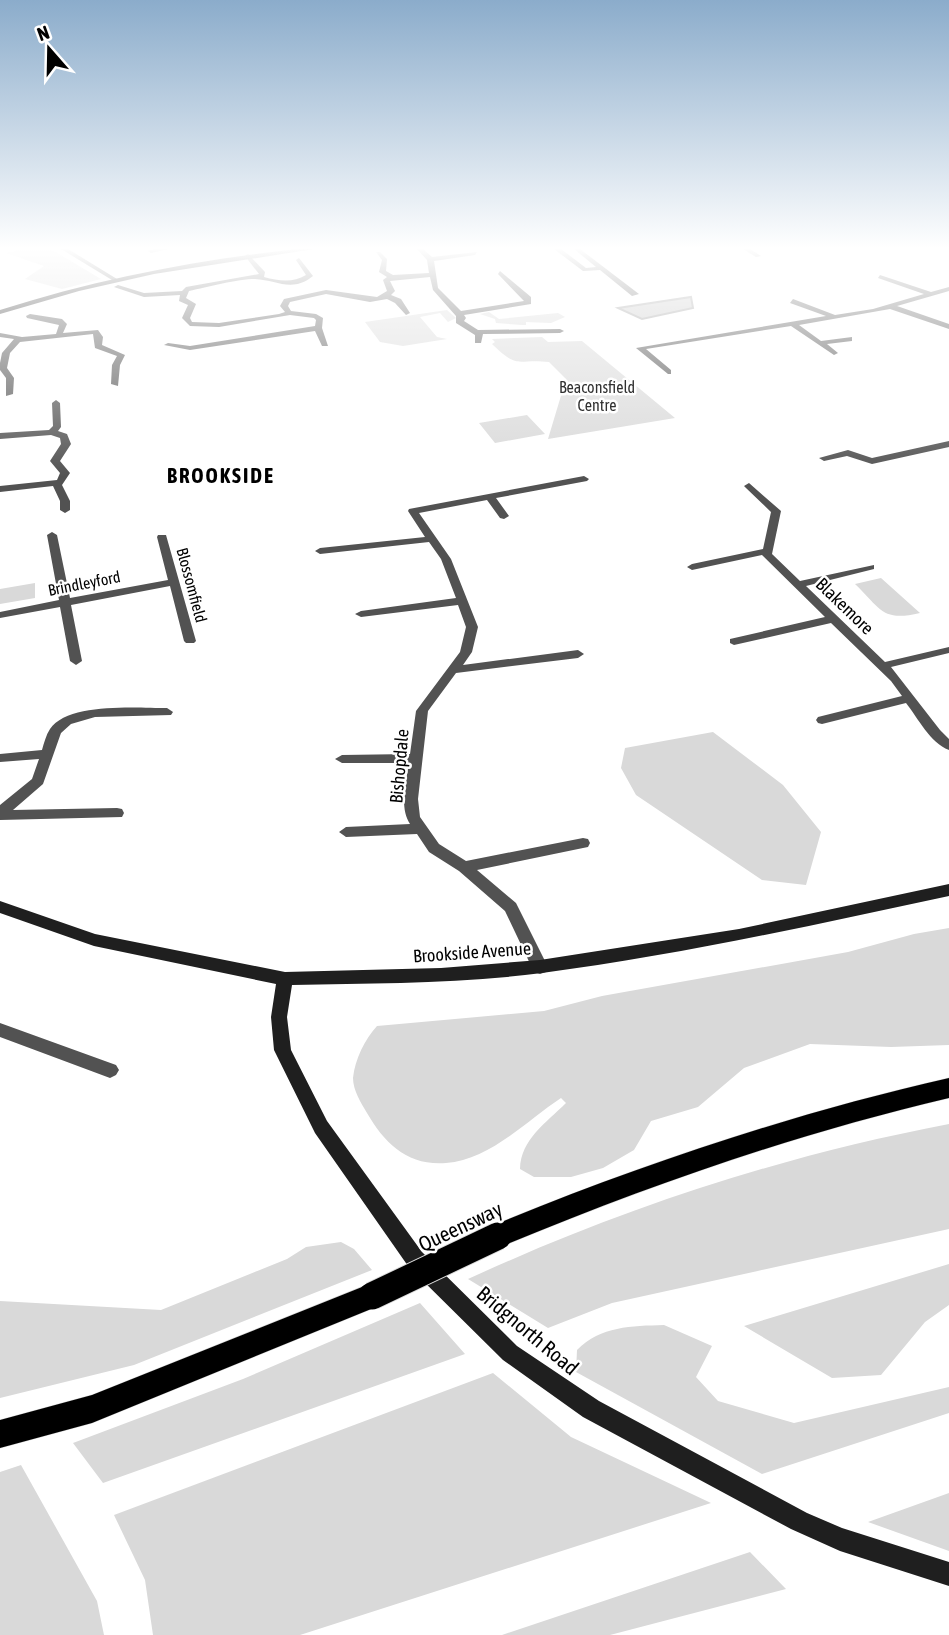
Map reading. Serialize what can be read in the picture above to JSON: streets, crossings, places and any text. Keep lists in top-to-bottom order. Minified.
{"streets":{"main road":["Queensway"],"street":["Brindleyford","Blossomfield","Blakemore","Bishopdale","Brookside Avenue","Bridgnorth Road"]},"crossings":[["Brindleyford","Blossomfield"],["Brookside Avenue","Bridgnorth Road"]],"districts":["BROOKSIDE"],"parks":["Beaconsfield Centre"],"north":"top"}
